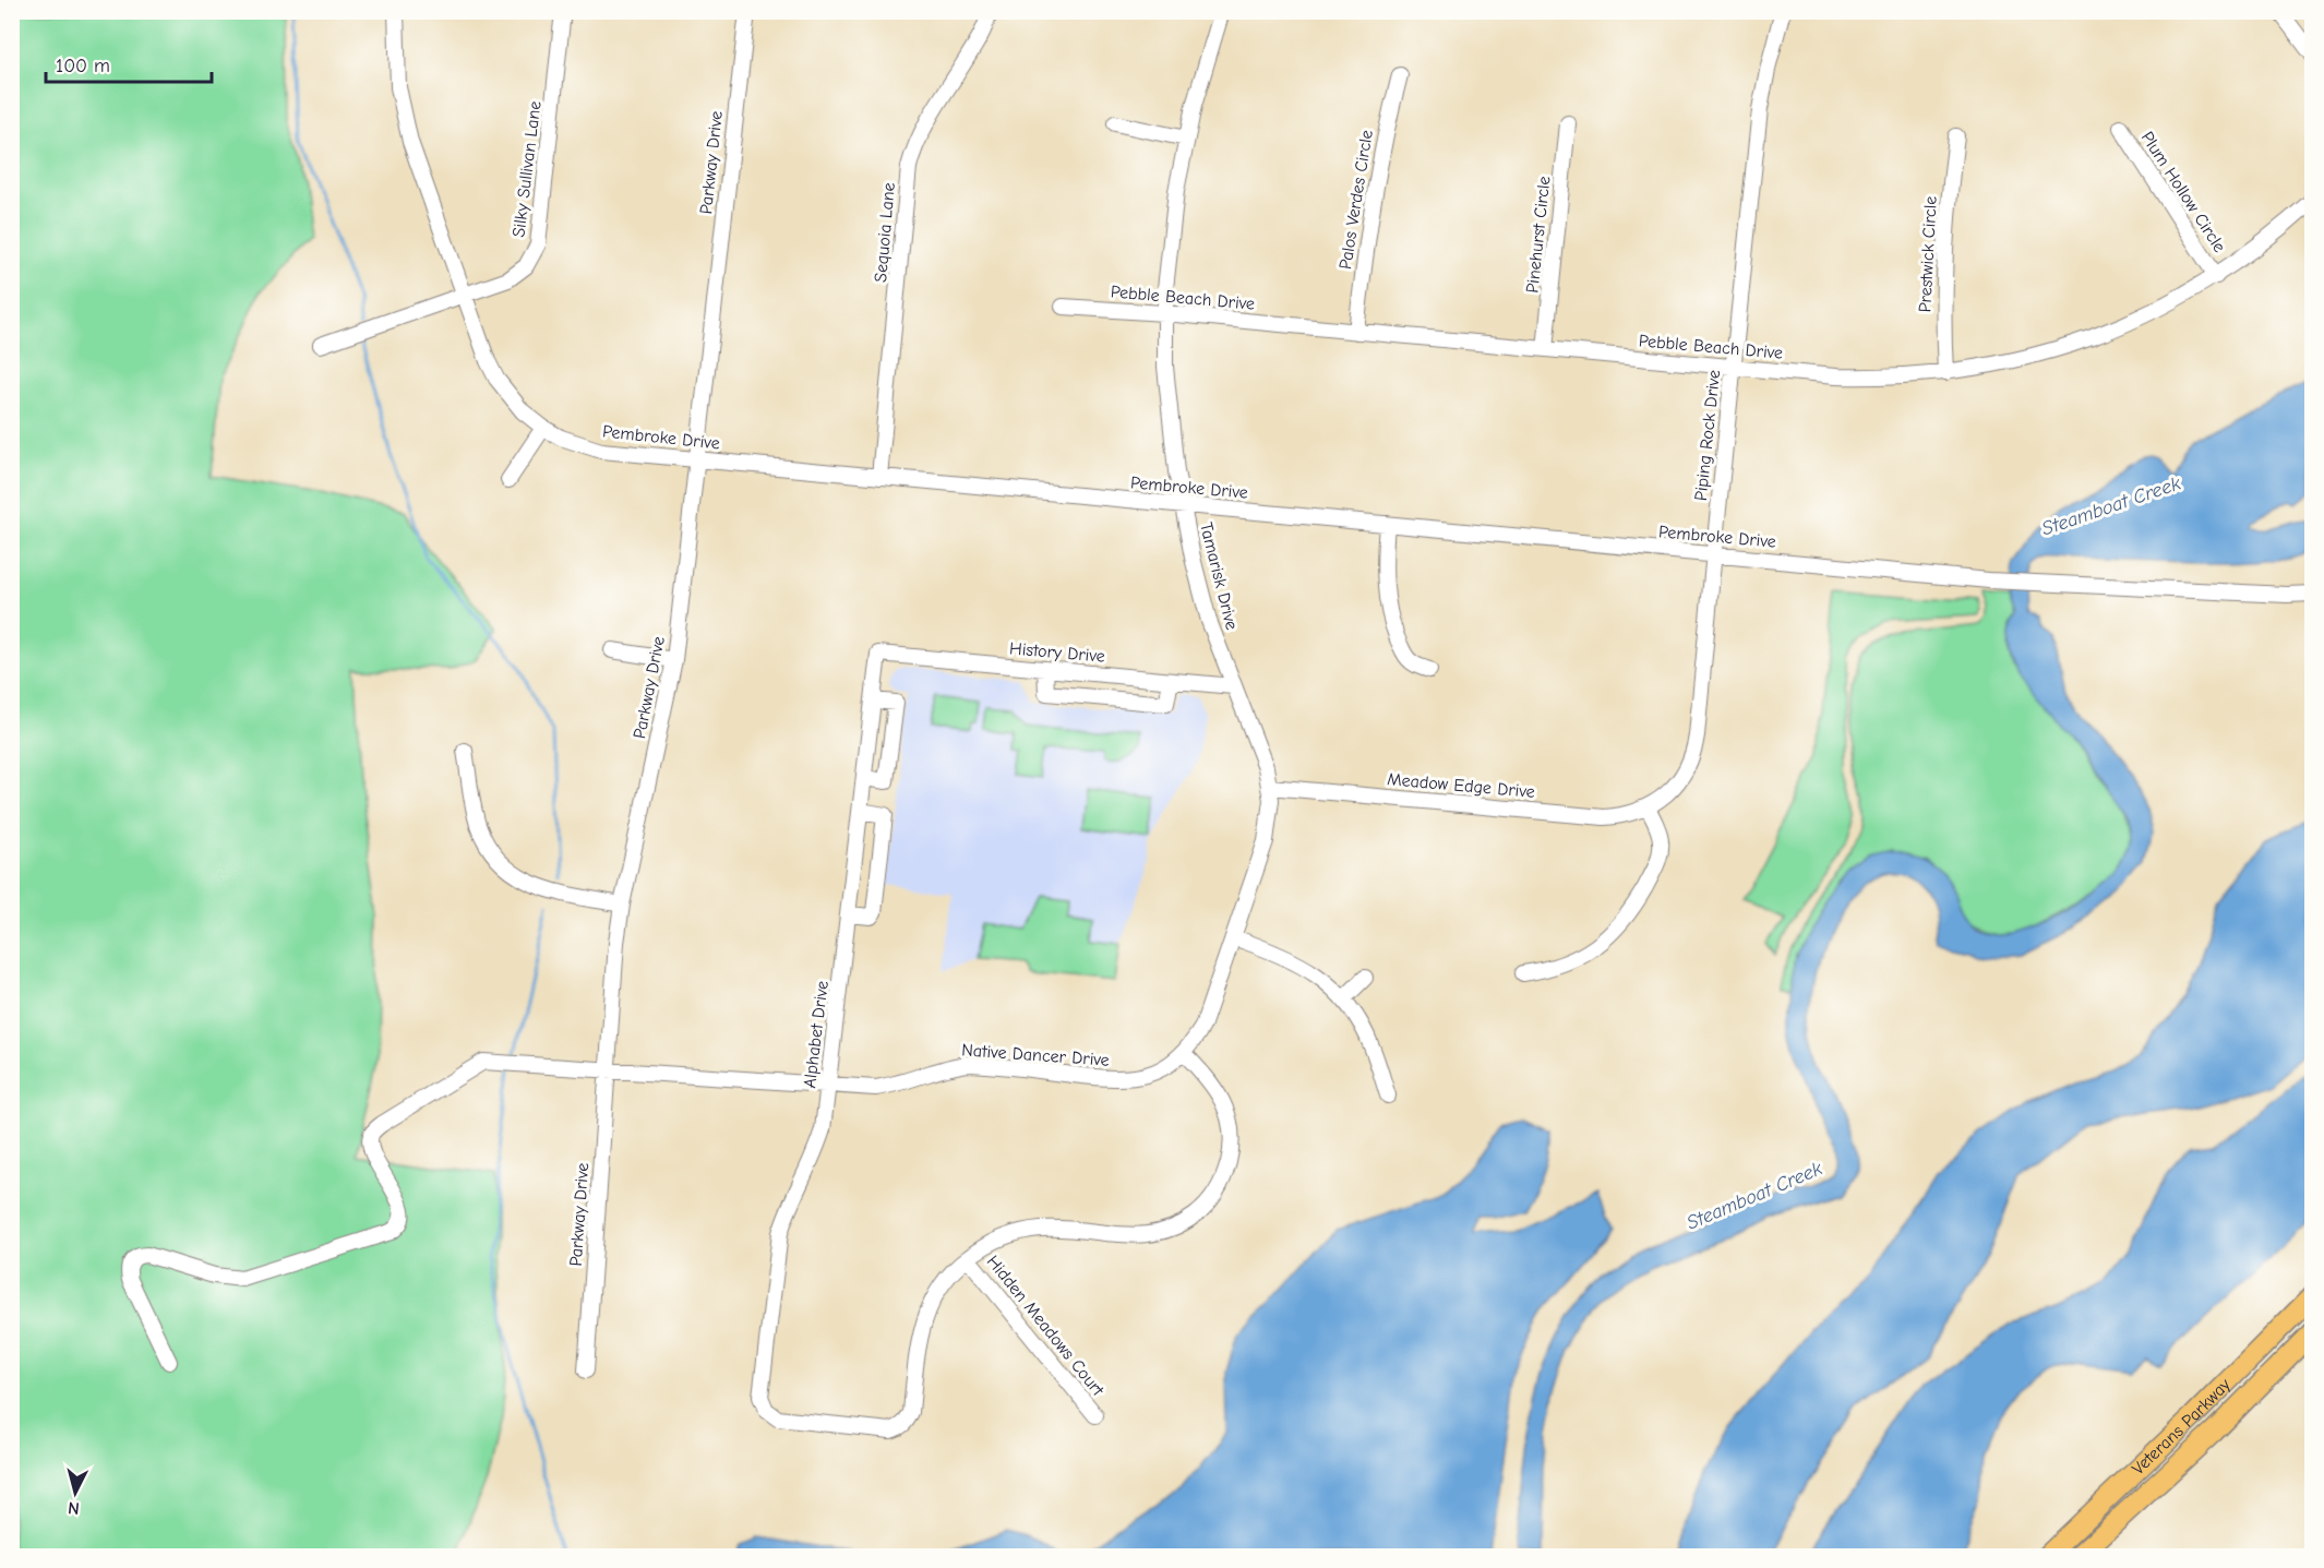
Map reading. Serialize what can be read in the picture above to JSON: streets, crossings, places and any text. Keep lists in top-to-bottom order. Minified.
{"streets":{"main road":["Veterans Parkway"],"street":["Parkway Drive","Silky Sullivan Lane","Plum Hollow Circle","Palos Verdes Circle","Sequoia Lane","Pinehurst Circle","Prestwick Circle","Pebble Beach Drive","Piping Rock Drive","Pembroke Drive","Tamarisk Drive","History Drive","Meadow Edge Drive","Alphabet Drive","Native Dancer Drive","Hidden Meadows Court"]},"crossings":[["Parkway Drive","Pembroke Drive"],["Parkway Drive","Native Dancer Drive"],["Silky Sullivan Lane","Pembroke Drive"],["Plum Hollow Circle","Pebble Beach Drive"],["Palos Verdes Circle","Pebble Beach Drive"],["Sequoia Lane","Pembroke Drive"],["Pinehurst Circle","Pebble Beach Drive"],["Prestwick Circle","Pebble Beach Drive"],["Pebble Beach Drive","Piping Rock Drive"],["Pebble Beach Drive","Tamarisk Drive"],["Piping Rock Drive","Pembroke Drive"],["Piping Rock Drive","Meadow Edge Drive"],["Pembroke Drive","Tamarisk Drive"],["Tamarisk Drive","History Drive"],["Tamarisk Drive","Meadow Edge Drive"],["Tamarisk Drive","Native Dancer Drive"],["History Drive","Alphabet Drive"],["Alphabet Drive","Native Dancer Drive"],["Alphabet Drive","Hidden Meadows Court"]],"water":["Steamboat Creek"],"scale_bar":"100 m","north":"bottom"}
